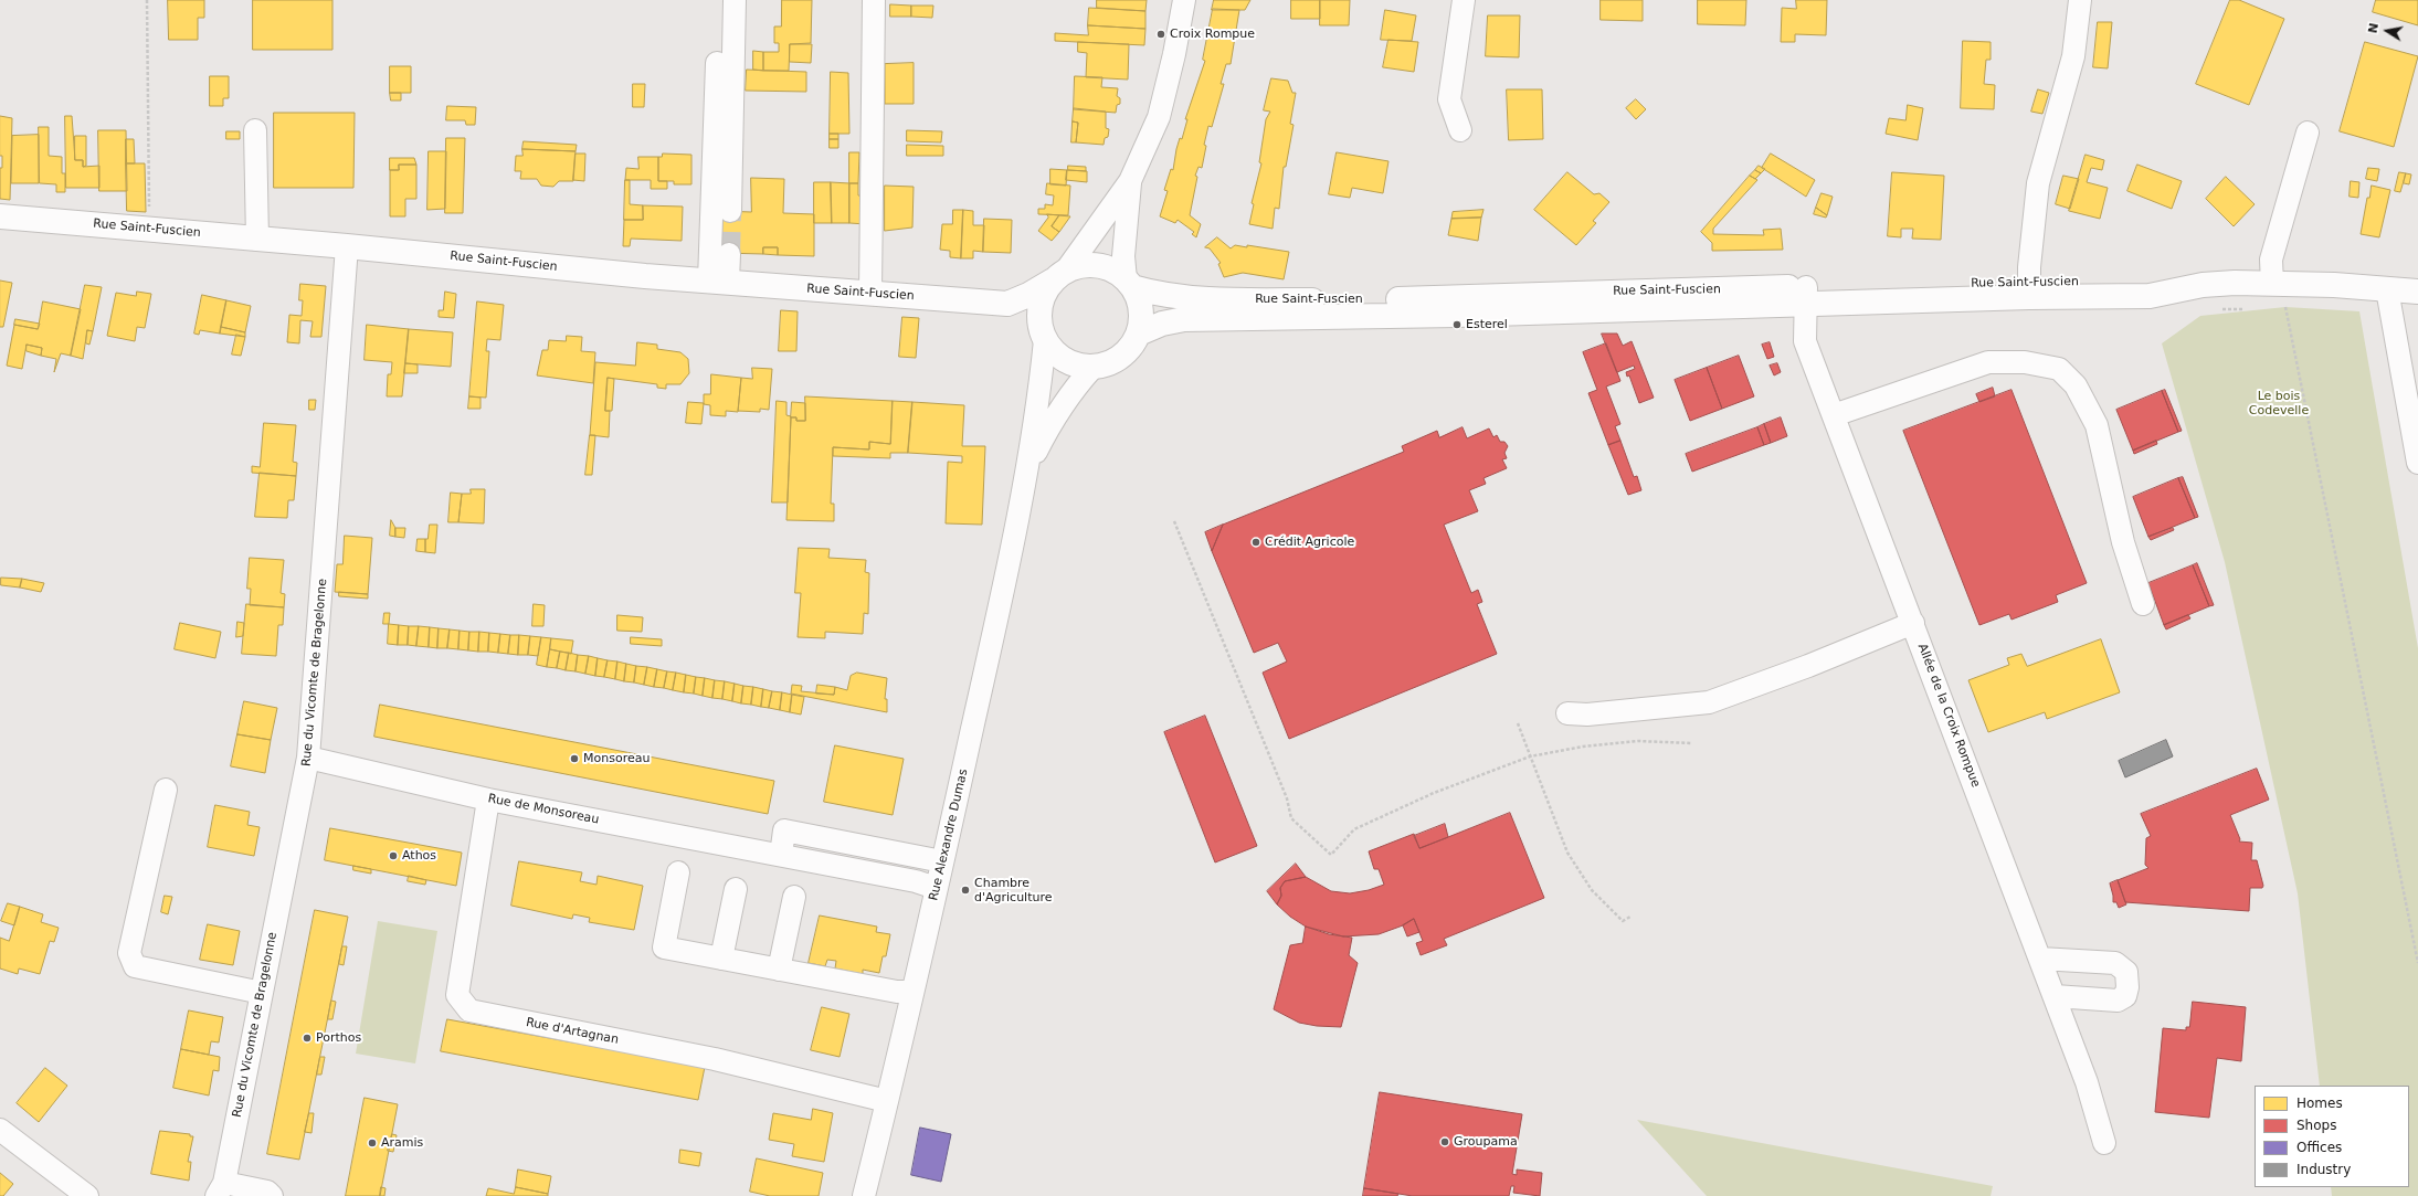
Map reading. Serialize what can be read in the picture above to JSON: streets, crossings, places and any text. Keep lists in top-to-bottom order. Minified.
{"streets":{"main road":["Rue Saint-Fuscien"],"street":["Rue du Vicomte de Bragelonne","Allée de la Croix Rompue","Rue de Monsoreau","Rue Alexandre Dumas","Rue d'Artagnan"]},"crossings":[["Rue Saint-Fuscien","Rue du Vicomte de Bragelonne"],["Rue Saint-Fuscien","Allée de la Croix Rompue"],["Rue Saint-Fuscien","Rue Alexandre Dumas"],["Rue du Vicomte de Bragelonne","Rue de Monsoreau"],["Rue de Monsoreau","Rue Alexandre Dumas"],["Rue de Monsoreau","Rue d'Artagnan"],["Rue Alexandre Dumas","Rue d'Artagnan"]],"parks":["Le bois Codevelle"],"places":["Croix Rompue","Esterel","Crédit Agricole","Monsoreau","Athos","Chambre d'Agriculture","Porthos","Groupama","Aramis"],"legend":["Homes","Shops","Offices","Industry"],"north":"left"}
